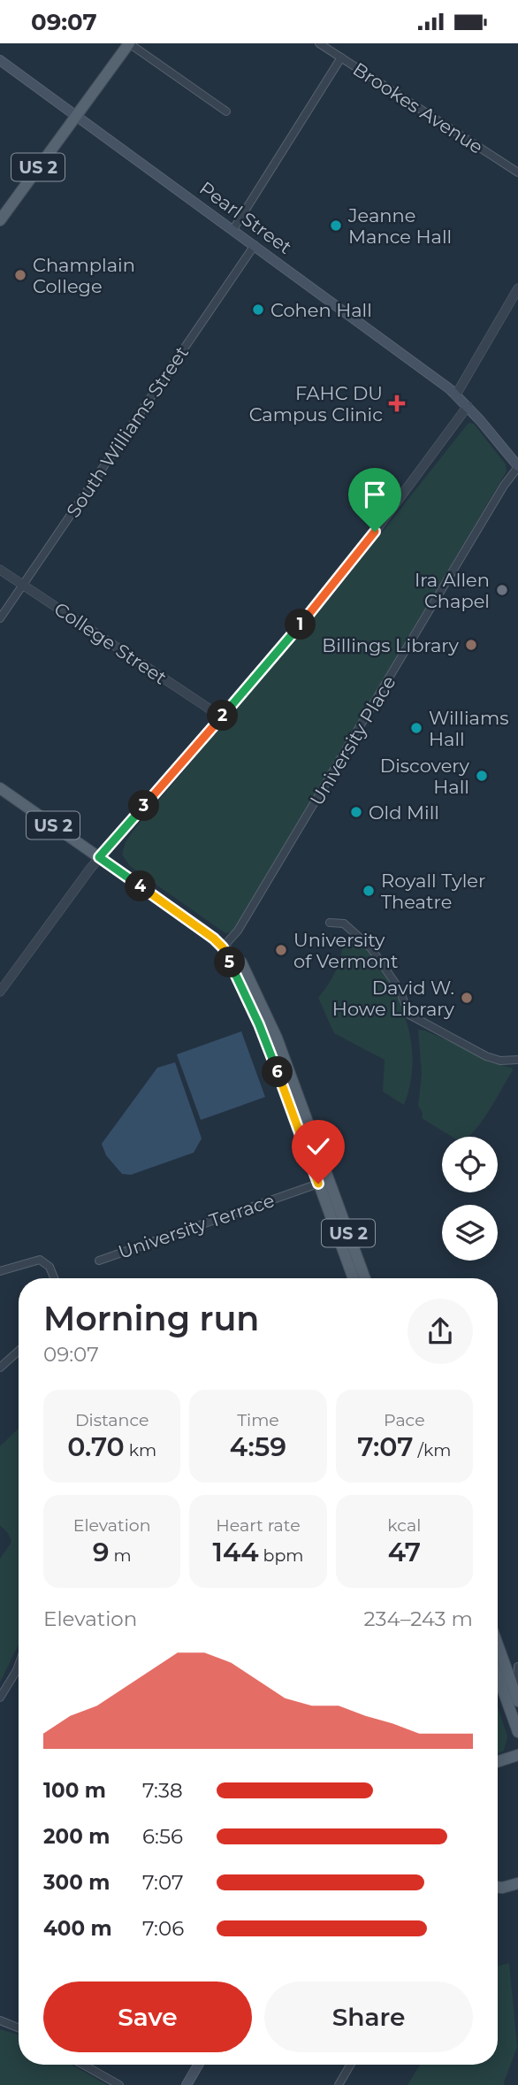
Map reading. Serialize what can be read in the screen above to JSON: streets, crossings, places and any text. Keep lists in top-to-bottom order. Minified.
{"streets":{"main road":["US 2","Pearl Street"],"street":["Brookes Avenue","South Williams Street","College Street","University Place","University Terrace"]},"crossings":[["US 2","Pearl Street"],["US 2","University Place"],["US 2","University Terrace"],["Pearl Street","South Williams Street"],["Pearl Street","University Place"],["South Williams Street","College Street"]],"places":{"other":["Jeanne Mance Hall","Champlain College","Cohen Hall","Ira Allen Chapel","Billings Library","Williams Hall","Discovery Hall","Old Mill","Royall Tyler Theatre","University of Vermont","David W. Howe Library"],"health":["FAHC DU Campus Clinic"]},"page":{"status":"09:07","pins":["1","2","3","4","5","6"],"heading":["Morning run","09:07"],"stats":[["Distance","0.70 km"],["Time","4:59"],["Pace","7:07 /km"],["Elevation","9 m"],["Heart rate","144 bpm"],["kcal","47"]],"chart":["Elevation","234–243 m"],"list":[{"name":"100 m","note":"7:38"},{"name":"200 m","note":"6:56"},{"name":"300 m","note":"7:07"},{"name":"400 m","note":"7:06"}],"buttons":["Save","Share"]}}
